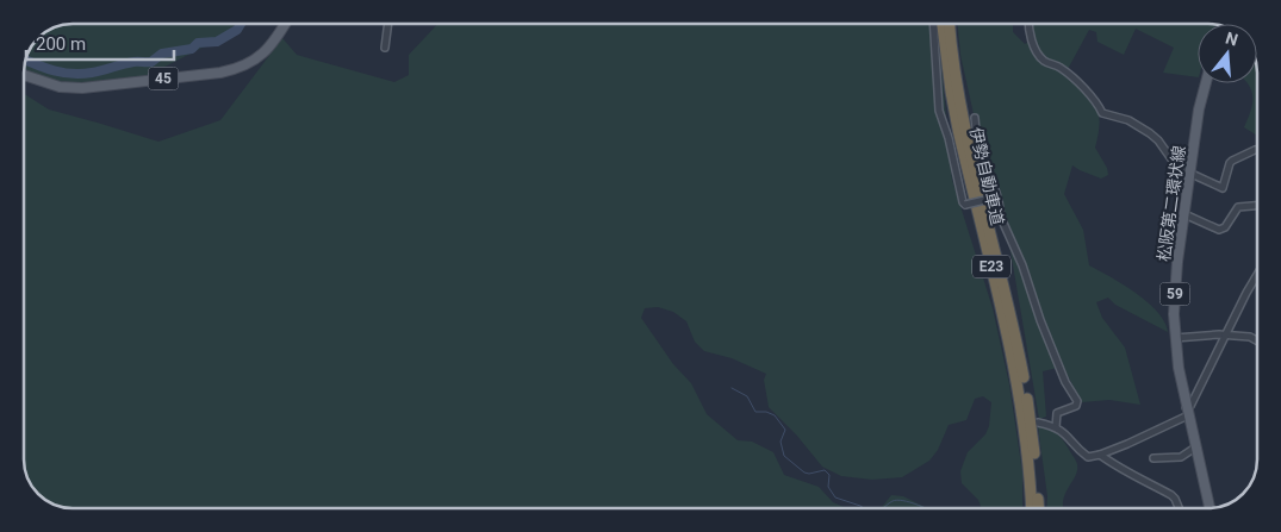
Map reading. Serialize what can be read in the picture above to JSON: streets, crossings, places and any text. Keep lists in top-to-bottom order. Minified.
{"streets":{"highway":["伊勢自動車道","E23"],"main road":["45","松阪第二環状線","59"]},"scale_bar":"200 m","north":"top"}
